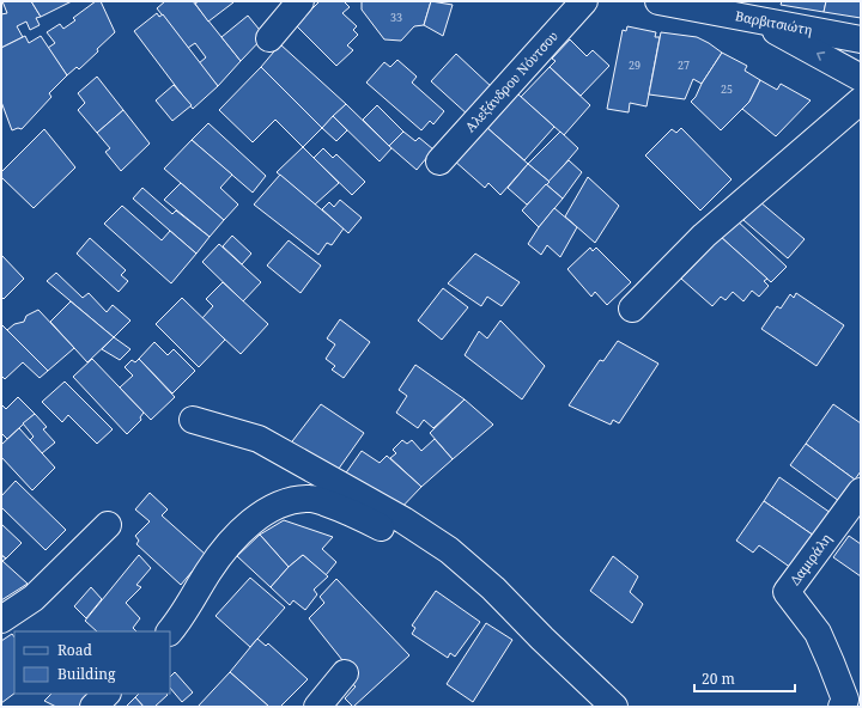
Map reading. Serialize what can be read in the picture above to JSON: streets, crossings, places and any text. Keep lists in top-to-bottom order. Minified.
{"streets":{"street":["Βαρβιτσιώτη","Αλεξάνδρου Νόυτσου","Δαμιράλη"]},"house_numbers":["33","29","27","25"],"legend":["Road","Building"],"scale_bar":"20 m"}
